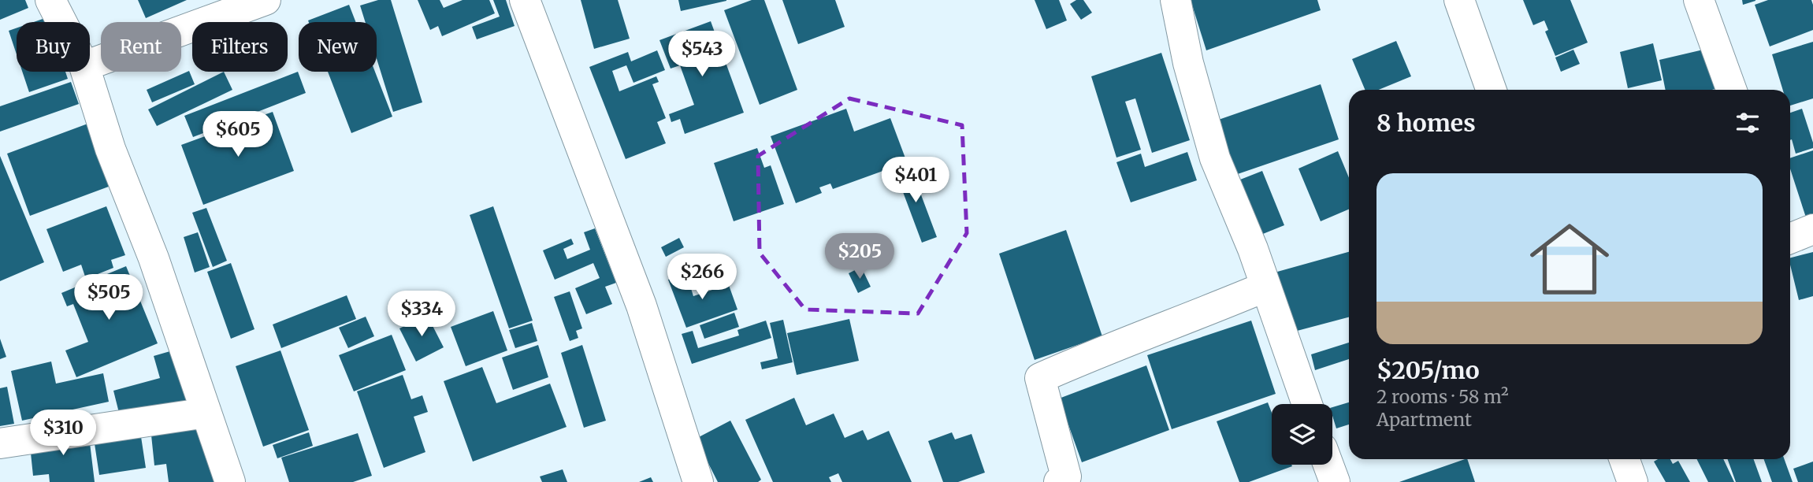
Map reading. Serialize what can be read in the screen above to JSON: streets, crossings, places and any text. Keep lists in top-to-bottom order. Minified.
{"page":{"chip":["Buy","Rent","Filters","New"],"price":["$543","$605","$401","$205","$266","$505","$334","$310"],"heading":"8 homes","list":[{"name":"$205/mo","note":"2 rooms · 58 m² · Apartment"}]}}
